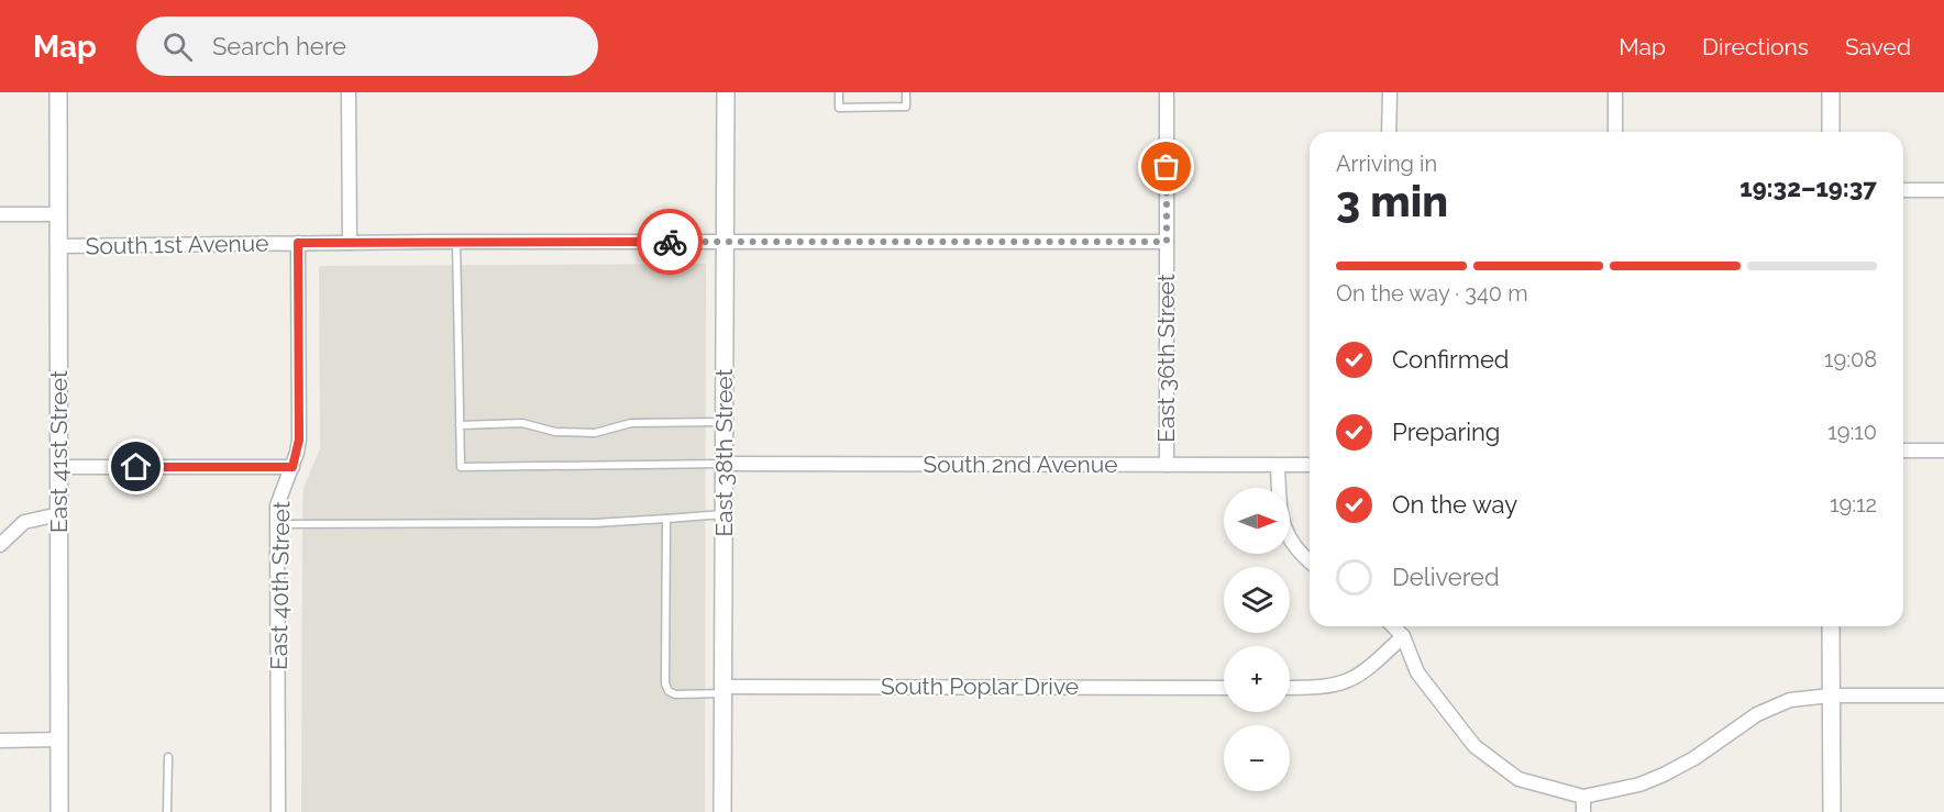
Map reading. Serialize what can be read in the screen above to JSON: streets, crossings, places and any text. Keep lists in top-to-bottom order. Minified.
{"streets":{"street":["South 1st Avenue","East 36th Street","East 41st Street","East 38th Street","South 2nd Avenue","East 40th Street","South Poplar Drive"]},"crossings":[["South 1st Avenue","East 36th Street"],["South 1st Avenue","East 41st Street"],["South 1st Avenue","East 38th Street"],["South 1st Avenue","East 40th Street"],["East 36th Street","South 2nd Avenue"],["East 38th Street","South 2nd Avenue"],["East 38th Street","South Poplar Drive"]],"north":"right","page":{"header":"Map","search":"Search here","nav":["Map","Directions","Saved"],"heading":["3 min","Arriving in","19:32–19:37"],"bar":"On the way · 340 m","list":[["Confirmed","19:08"],["Preparing","19:10"],["On the way","19:12"],"Delivered"],"map_buttons":["+","−"]}}
